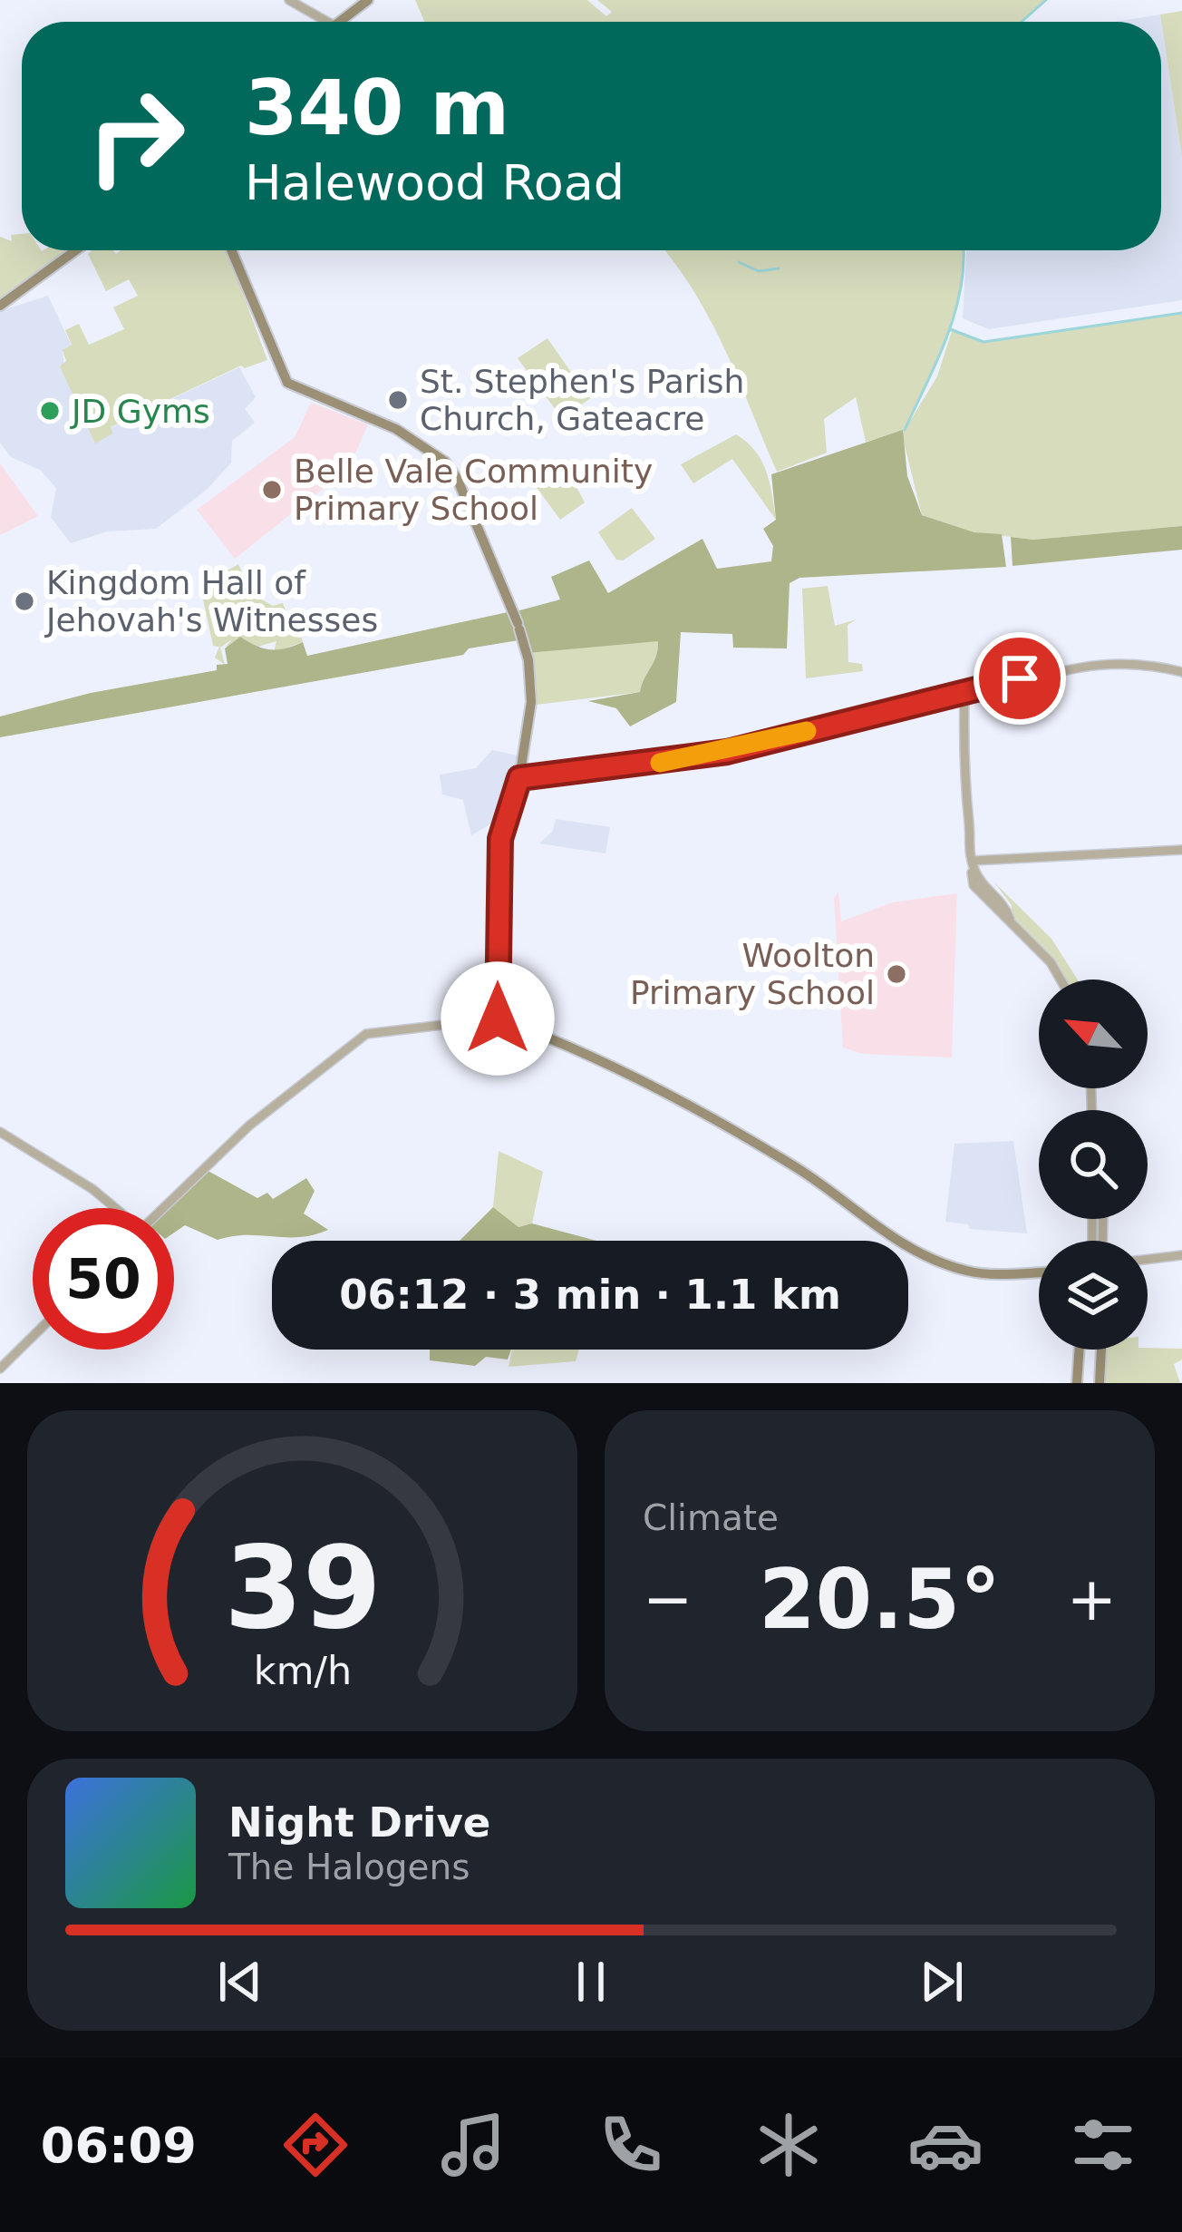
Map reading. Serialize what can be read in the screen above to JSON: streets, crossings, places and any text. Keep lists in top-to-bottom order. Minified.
{"places":["St. Stephen's Parish Church, Gateacre","JD Gyms","Belle Vale Community Primary School","Kingdom Hall of Jehovah's Witnesses","Woolton Primary School"],"north":"top left","page":{"turn":["340 m","Halewood Road"],"limit":"50","trip":"06:12 · 3 min · 1.1 km","tile":"Climate","heat":["−","20.5°","+"],"song":["Night Drive","The Halogens"],"tabs":"06:09","gauge":["39","km/h"]}}
